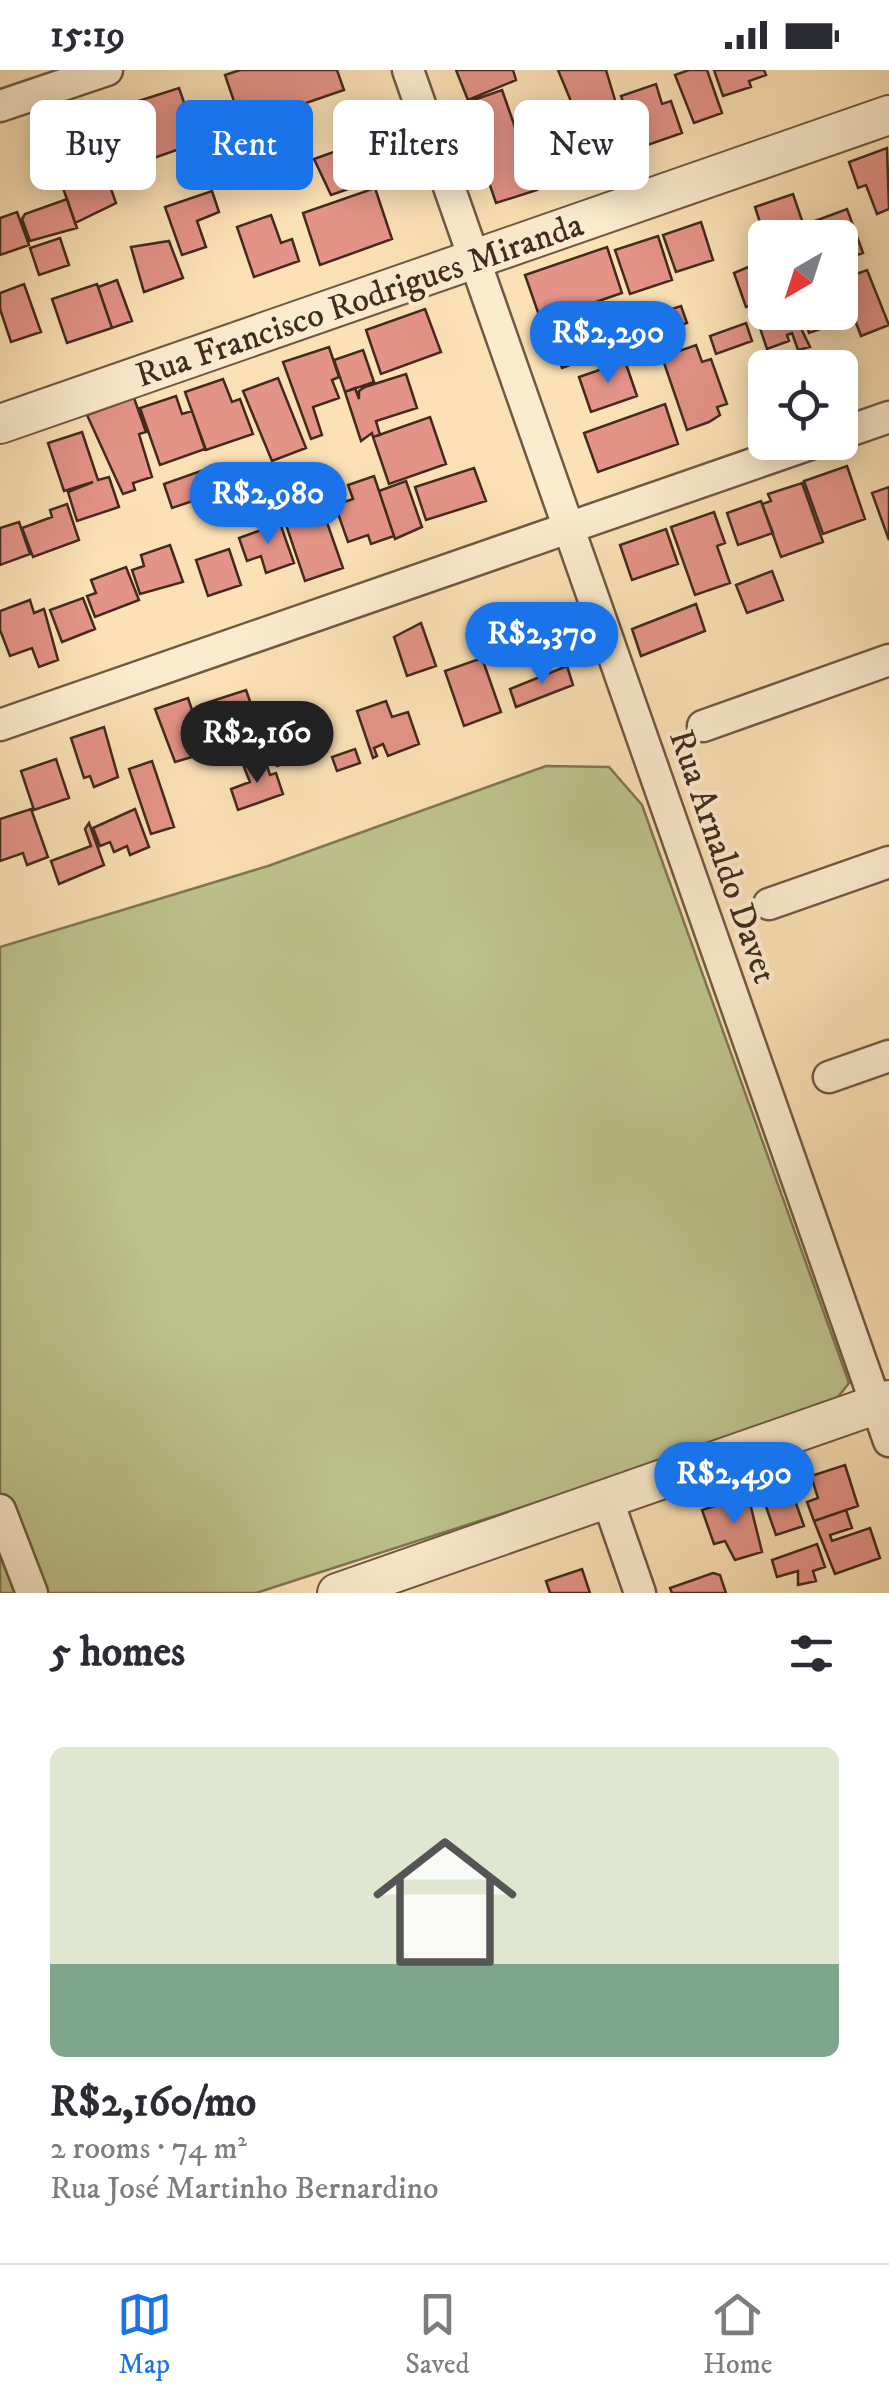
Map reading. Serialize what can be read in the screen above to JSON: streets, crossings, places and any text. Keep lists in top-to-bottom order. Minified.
{"streets":{"street":["Rua Francisco Rodrigues Miranda","Rua Arnaldo Davet"]},"crossings":[["Rua Francisco Rodrigues Miranda","Rua Arnaldo Davet"]],"north":"bottom left","page":{"status":"15:19","chip":["Buy","Rent","Filters","New"],"price":["R$2,290","R$2,980","R$2,370","R$2,160","R$2,490"],"heading":"5 homes","list":[{"name":"R$2,160/mo","note":"2 rooms · 74 m² · Rua José Martinho Bernardino"}],"tabs":["Map","Saved","Home"]}}
